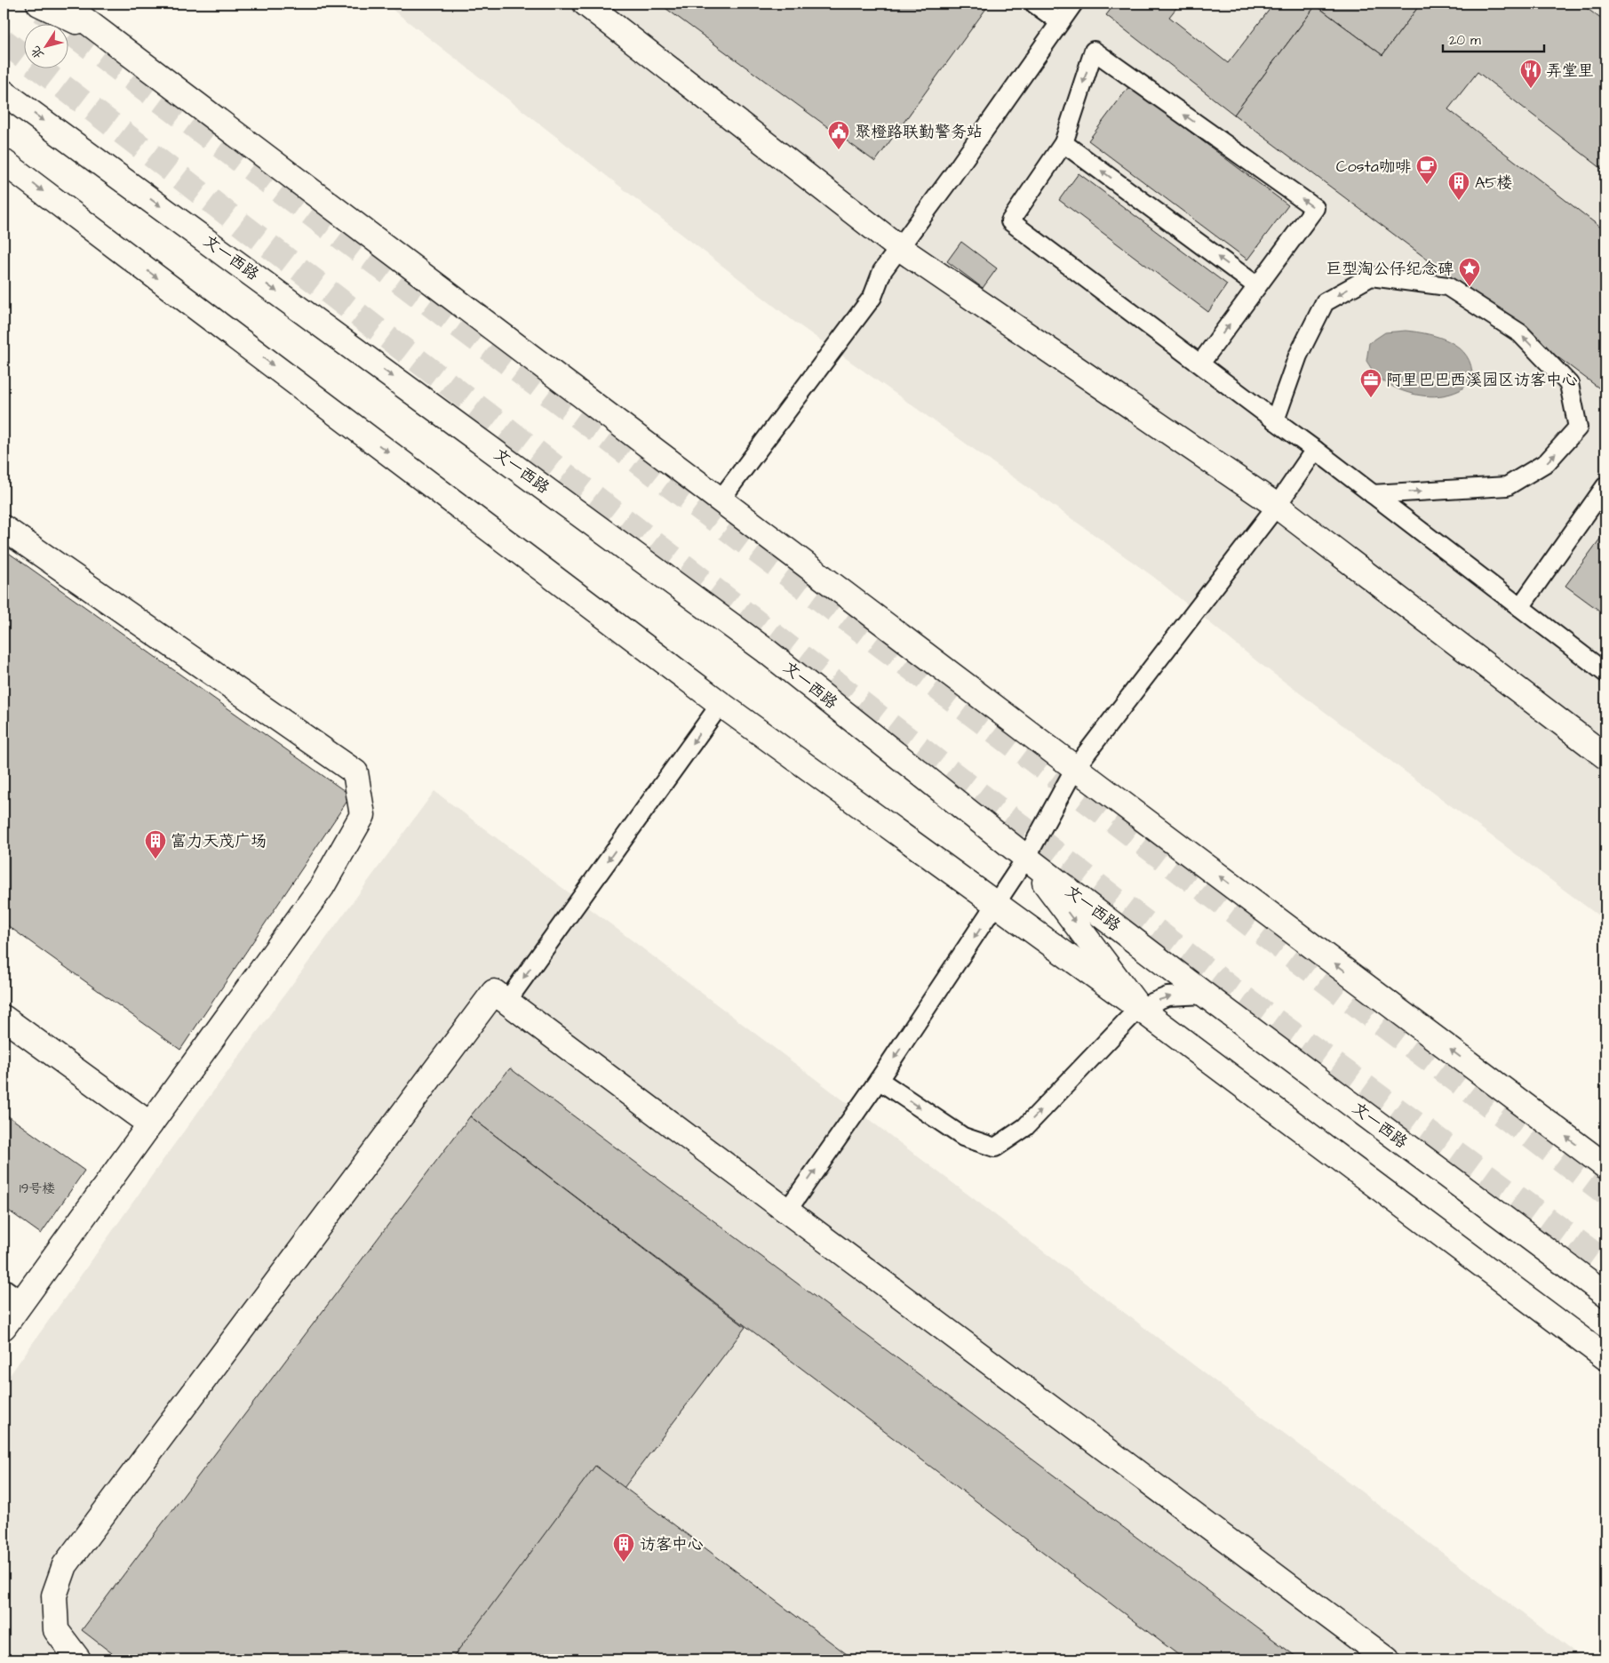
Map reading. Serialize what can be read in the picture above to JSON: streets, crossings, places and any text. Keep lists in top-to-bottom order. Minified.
{"streets":{"main road":["文一西路"]},"places":{"restaurant":["弄堂里"],"public building":["聚橙路联勤警务站"],"cafe":["Costa咖啡"],"building":["A5楼","富力天茂广场","访客中心"],"place":["巨型淘公仔纪念碑"],"office":["阿里巴巴西溪园区访客中心"]},"house_numbers":["19号楼"],"scale_bar":"20 m","north":"bottom left"}
